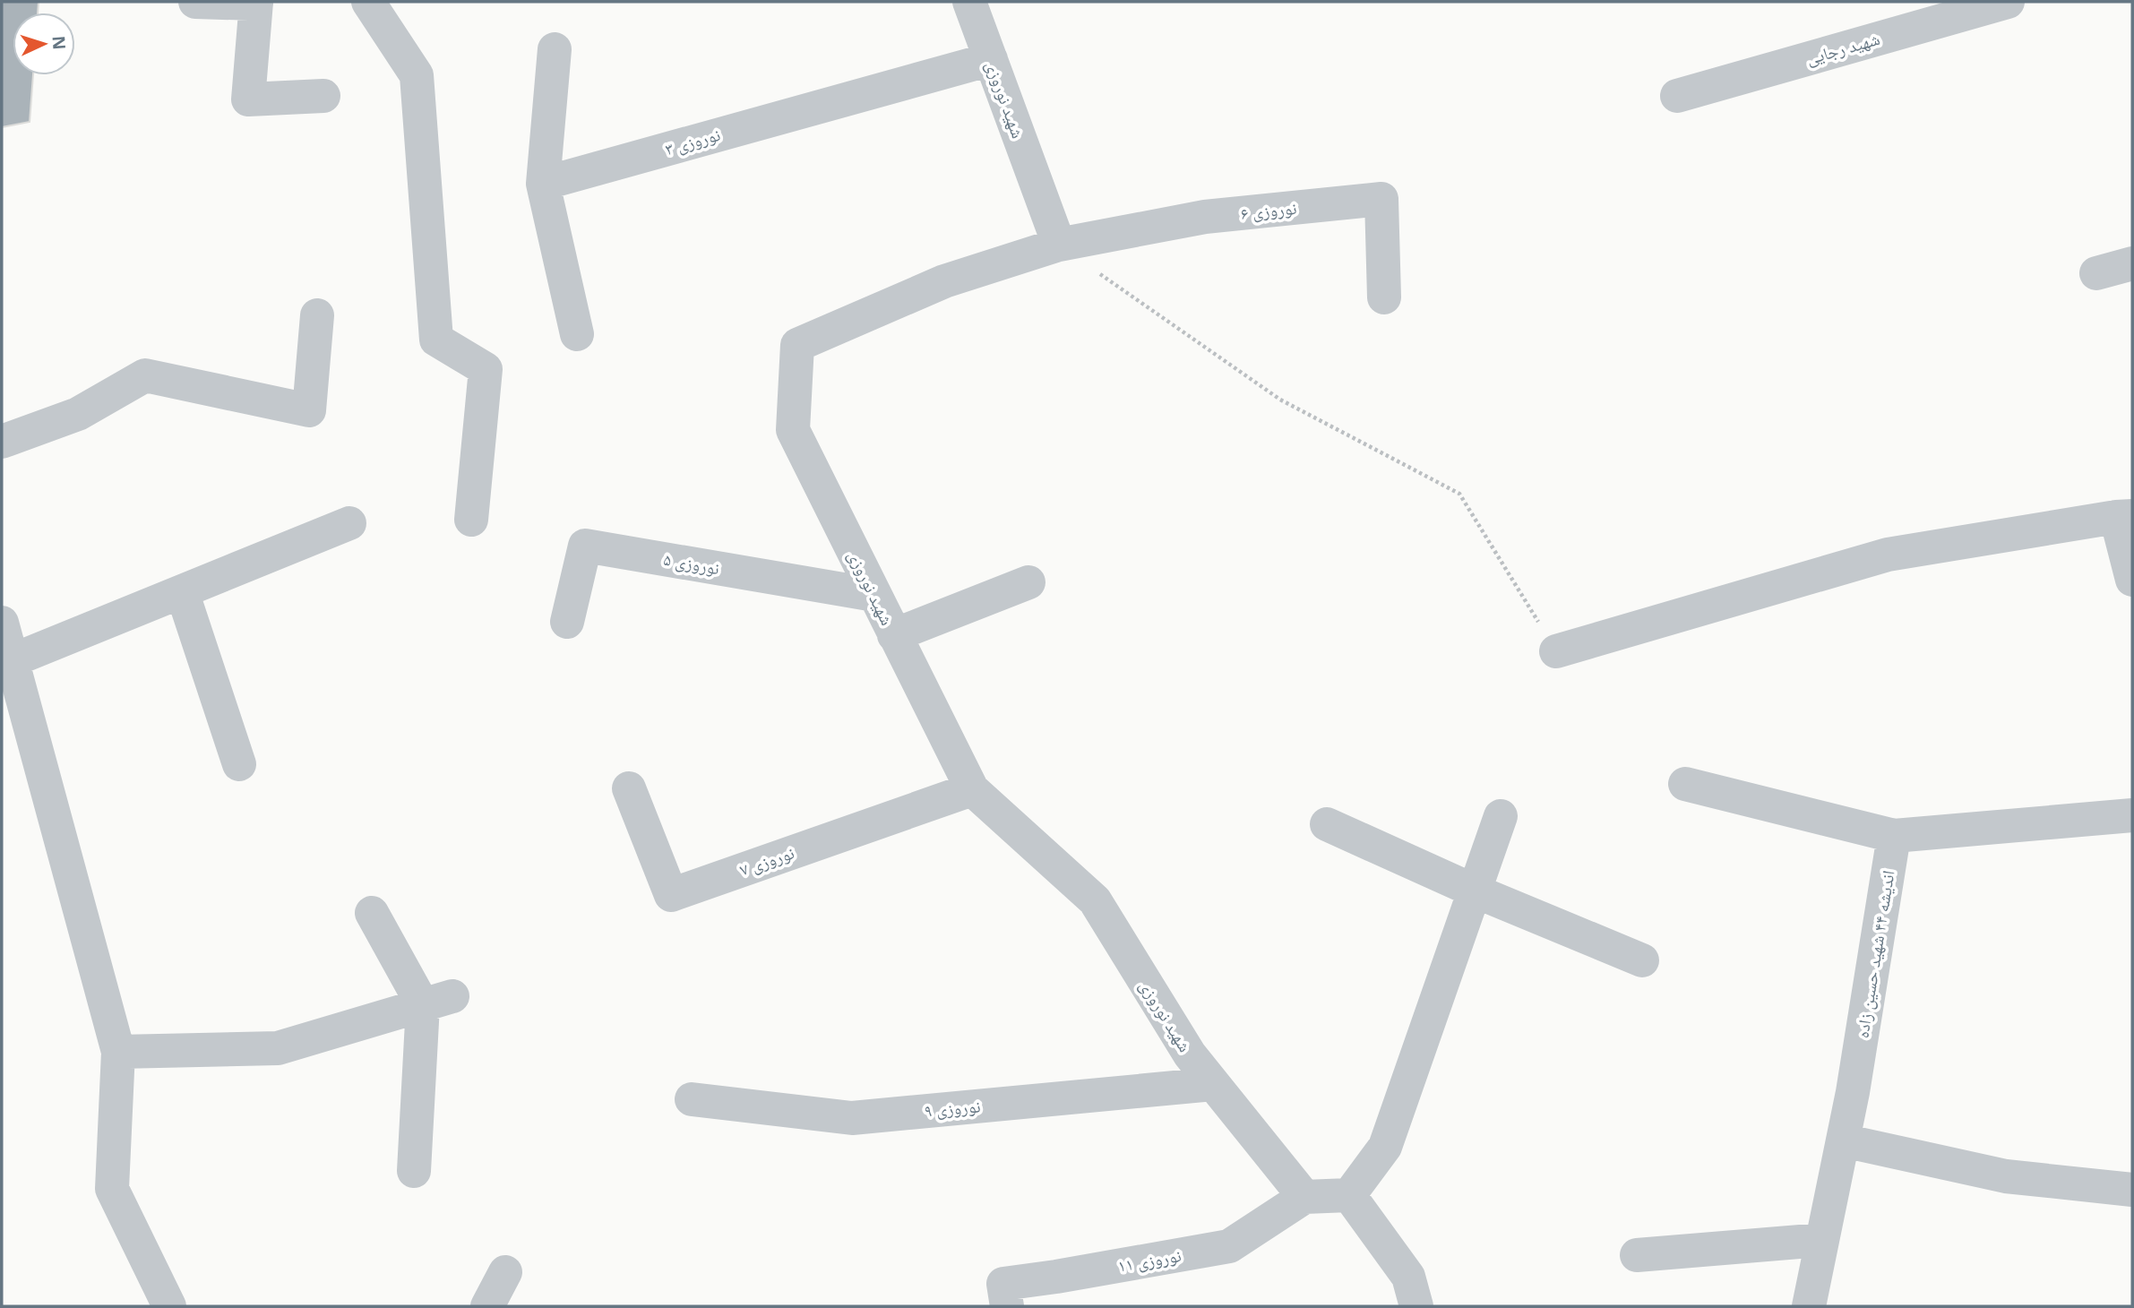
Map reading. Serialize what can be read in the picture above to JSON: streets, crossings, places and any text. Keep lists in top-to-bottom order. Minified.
{"streets":{"street":["شهید رجایی","شهید نوروزی","نوروزی ۳","نوروزی ۶","نوروزی ۵","نوروزی ۷","اندیشه ۴۴ شهید حسین زاده","نوروزی ۹","نوروزی ۱۱"]},"crossings":[["شهید نوروزی","نوروزی ۳"],["شهید نوروزی","نوروزی ۶"],["شهید نوروزی","نوروزی ۵"],["شهید نوروزی","نوروزی ۷"],["شهید نوروزی","نوروزی ۹"],["شهید نوروزی","نوروزی ۱۱"]],"north":"right"}
